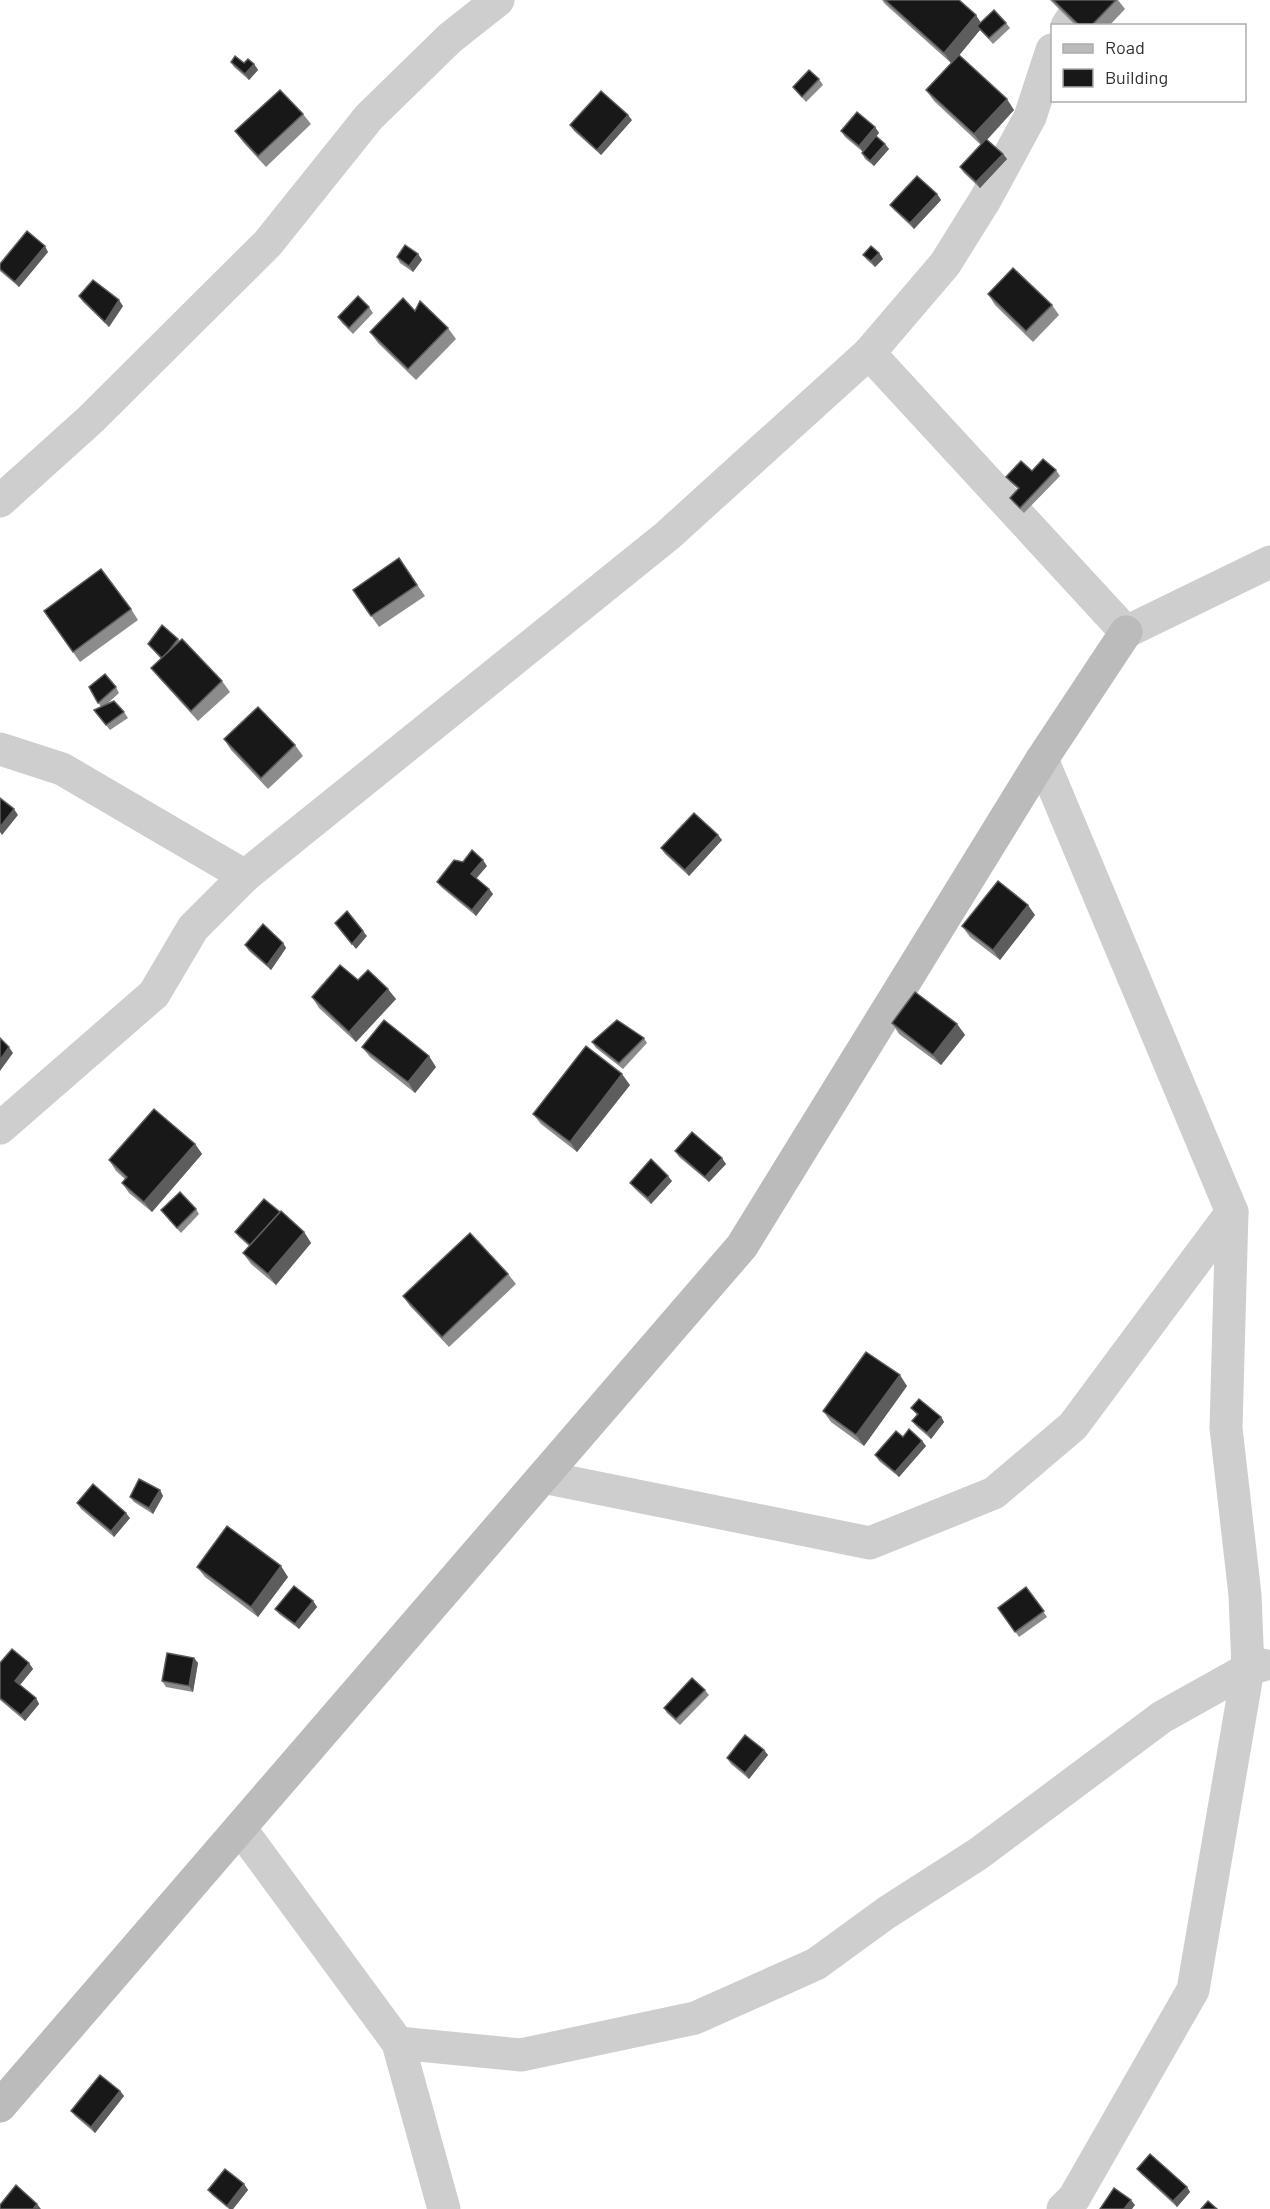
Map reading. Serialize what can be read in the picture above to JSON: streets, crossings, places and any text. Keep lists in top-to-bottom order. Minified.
{"legend":["Road","Building"]}
